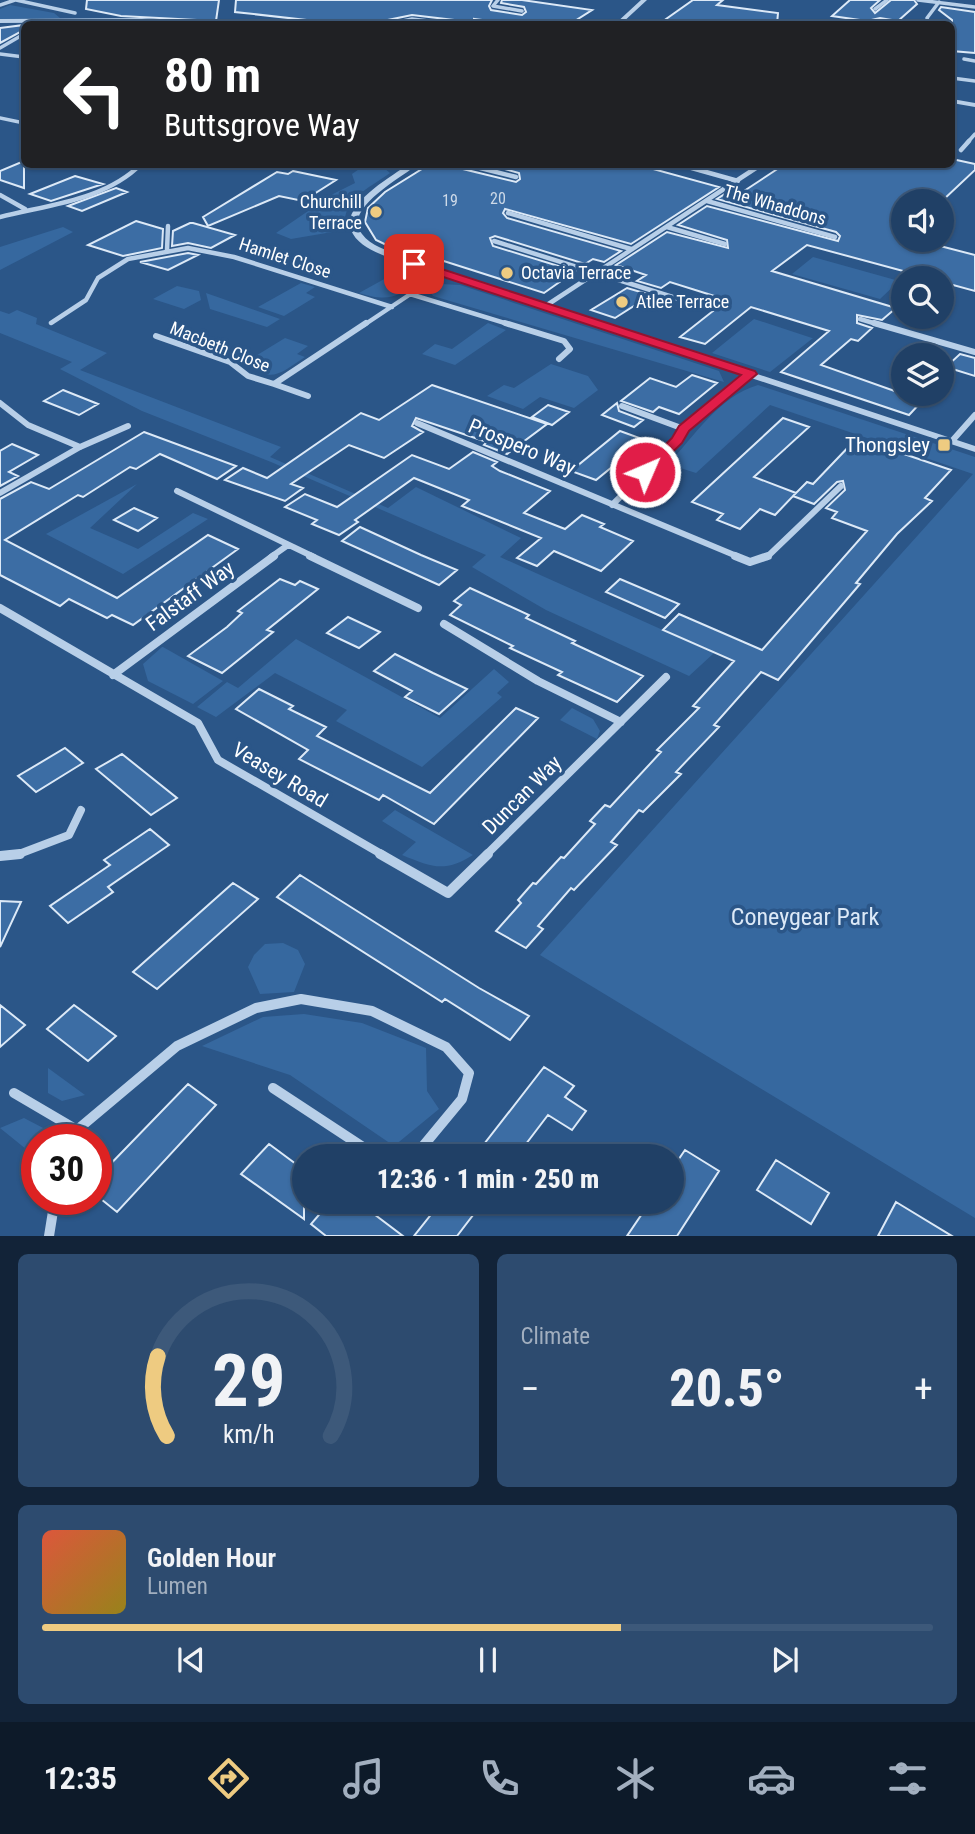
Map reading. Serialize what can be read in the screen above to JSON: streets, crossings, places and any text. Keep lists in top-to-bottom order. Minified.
{"streets":{"street":["The Whaddons","Hamlet Close","Macbeth Close","Prospero Way","Falstaff Way","Veasey Road","Duncan Way"]},"crossings":[["Hamlet Close","Macbeth Close"],["Falstaff Way","Veasey Road"],["Veasey Road","Duncan Way"]],"parks":["Coneygear Park"],"places":{"other":["Churchill Terrace","Octavia Terrace","Atlee Terrace"],"transit":["Thongsley"]},"house_numbers":["20","19"],"page":{"turn":["80 m","Buttsgrove Way"],"limit":"30","trip":"12:36 · 1 min · 250 m","tile":"Climate","heat":["−","20.5°","+"],"song":["Golden Hour","Lumen"],"tabs":"12:35","gauge":["29","km/h"]}}
